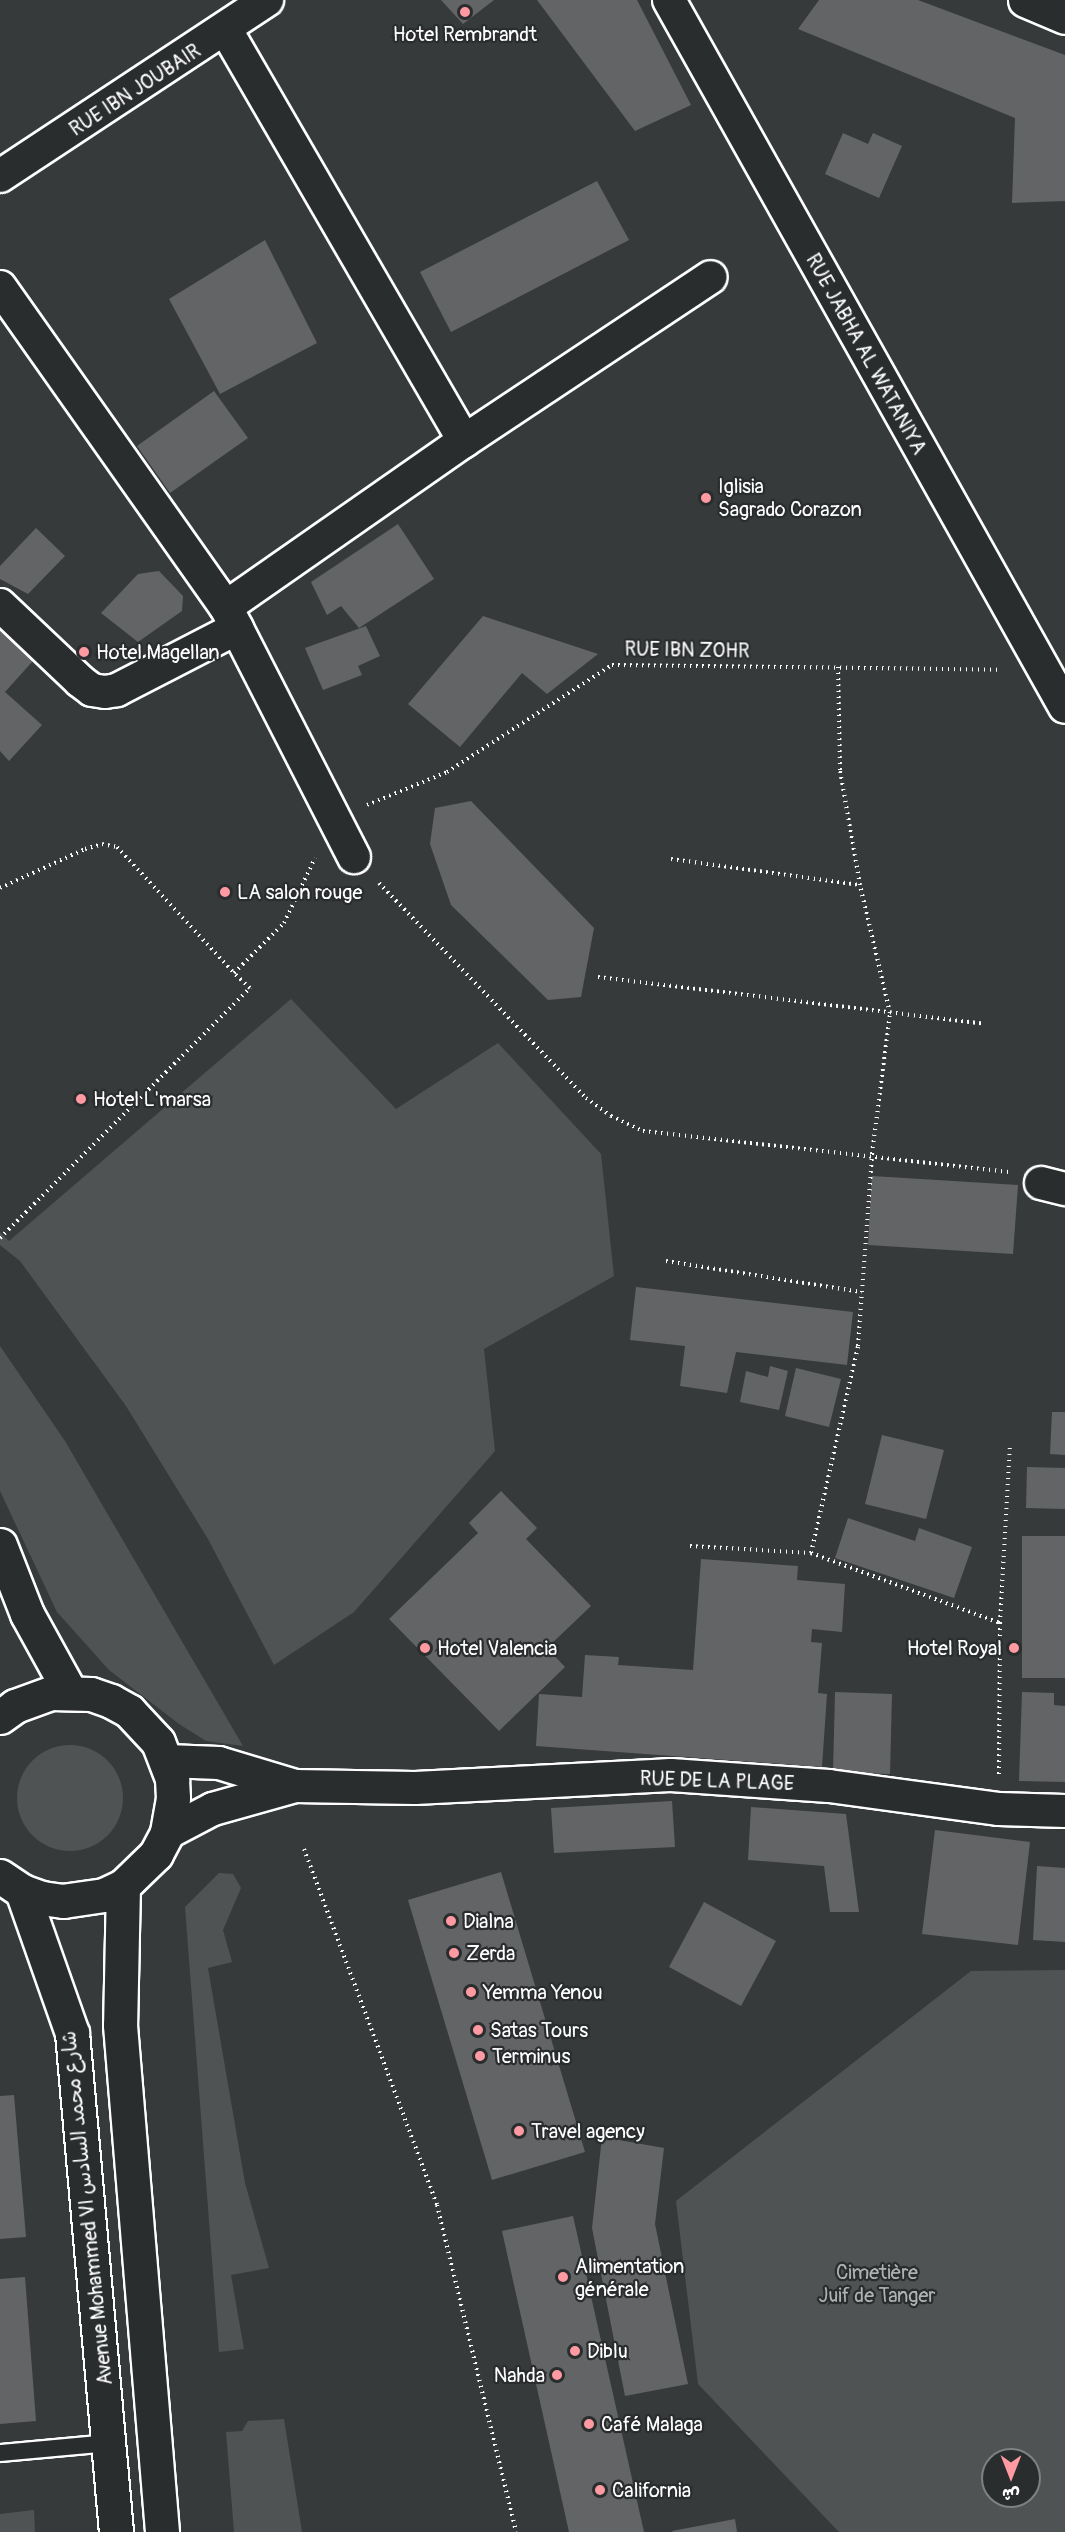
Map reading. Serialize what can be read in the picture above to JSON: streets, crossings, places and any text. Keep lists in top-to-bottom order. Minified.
{"streets":{"main road":["Avenue Mohammed VI شارع محمد السادس"],"street":["RUE IBN JOUBAIR","RUE JABHA AL WATANIYA","RUE DE LA PLAGE"],"path":["RUE IBN ZOHR"]},"crossings":[["RUE JABHA AL WATANIYA","RUE IBN ZOHR"]],"parks":["Cimetière Juif de Tanger"],"places":["Hotel Rembrandt","Iglisia Sagrado Corazon","Hotel Magellan","LA salon rouge","Hotel L'marsa","Hotel Valencia","Hotel Royal","Dialna","Zerda","Yemma Yenou","Satas Tours","Terminus","Travel agency","Alimentation générale","Diblu","Nahda","Café Malaga","California"],"north":"bottom"}
